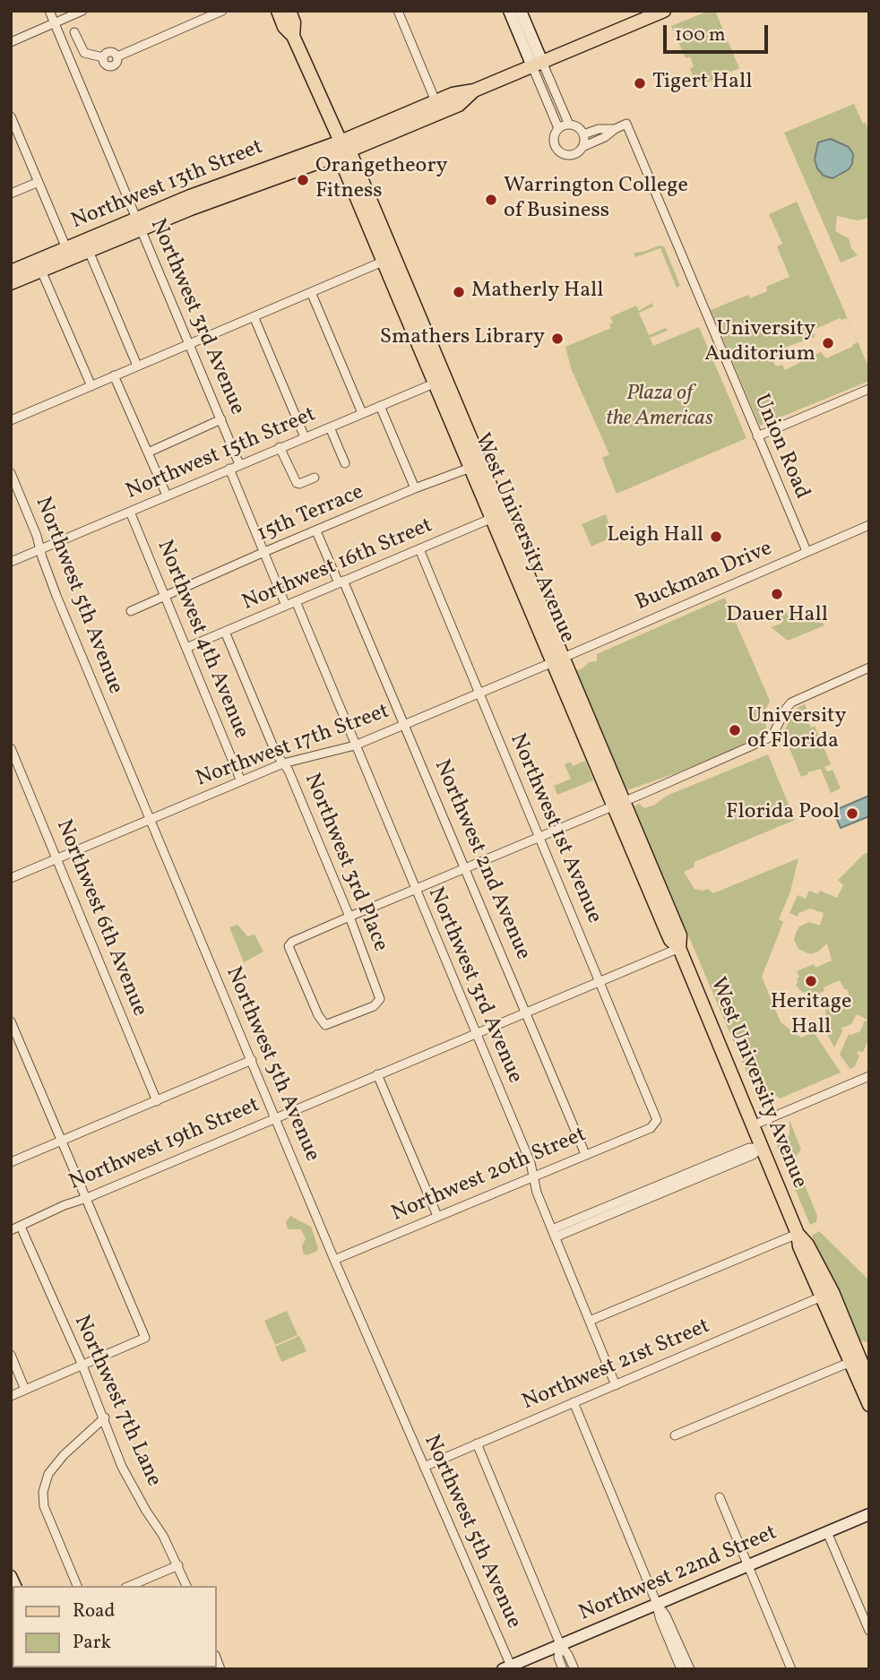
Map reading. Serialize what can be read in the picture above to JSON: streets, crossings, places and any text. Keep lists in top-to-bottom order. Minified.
{"streets":{"main road":["Northwest 13th Street","West University Avenue"],"street":["Northwest 3rd Avenue","Union Road","Northwest 15th Street","15th Terrace","Northwest 16th Street","Buckman Drive","Northwest 5th Avenue","Northwest 4th Avenue","Northwest 17th Street","Northwest 1st Avenue","Northwest 2nd Avenue","Northwest 3rd Place","Northwest 6th Avenue","Northwest 19th Street","Northwest 20th Street","Northwest 21st Street","Northwest 7th Lane","Northwest 22nd Street"]},"crossings":[["Northwest 13th Street","Northwest 3rd Avenue"],["Northwest 13th Street","West University Avenue"],["Northwest 3rd Avenue","Northwest 15th Street"],["Northwest 3rd Avenue","Northwest 16th Street"],["Northwest 3rd Avenue","Northwest 17th Street"],["Northwest 3rd Avenue","Northwest 19th Street"],["Northwest 3rd Avenue","Northwest 20th Street"],["Northwest 3rd Avenue","Northwest 21st Street"],["Union Road","Buckman Drive"],["Northwest 15th Street","West University Avenue"],["Northwest 15th Street","Northwest 5th Avenue"],["Northwest 15th Street","Northwest 4th Avenue"],["15th Terrace","West University Avenue"],["15th Terrace","Northwest 4th Avenue"],["15th Terrace","Northwest 2nd Avenue"],["West University Avenue","Northwest 16th Street"],["West University Avenue","Buckman Drive"],["West University Avenue","Northwest 17th Street"],["West University Avenue","Northwest 19th Street"],["West University Avenue","Northwest 21st Street"],["Northwest 16th Street","Northwest 4th Avenue"],["Northwest 16th Street","Northwest 1st Avenue"],["Northwest 16th Street","Northwest 2nd Avenue"],["Northwest 16th Street","Northwest 3rd Place"],["Buckman Drive","Northwest 17th Street"],["Northwest 5th Avenue","Northwest 17th Street"],["Northwest 5th Avenue","Northwest 19th Street"],["Northwest 5th Avenue","Northwest 20th Street"],["Northwest 5th Avenue","Northwest 21st Street"],["Northwest 5th Avenue","Northwest 22nd Street"],["Northwest 4th Avenue","Northwest 17th Street"],["Northwest 17th Street","Northwest 1st Avenue"],["Northwest 17th Street","Northwest 2nd Avenue"],["Northwest 17th Street","Northwest 3rd Place"],["Northwest 17th Street","Northwest 6th Avenue"],["Northwest 1st Avenue","Northwest 19th Street"],["Northwest 1st Avenue","Northwest 20th Street"],["Northwest 2nd Avenue","Northwest 19th Street"],["Northwest 2nd Avenue","Northwest 20th Street"],["Northwest 19th Street","Northwest 7th Lane"]],"parks":["Plaza of the Americas"],"places":["Tigert Hall","Orangetheory Fitness","Warrington College of Business","Matherly Hall","Smathers Library","University Auditorium","Leigh Hall","Dauer Hall","University of Florida","Florida Pool","Heritage Hall"],"legend":["Road","Park"],"scale_bar":"100 m"}
